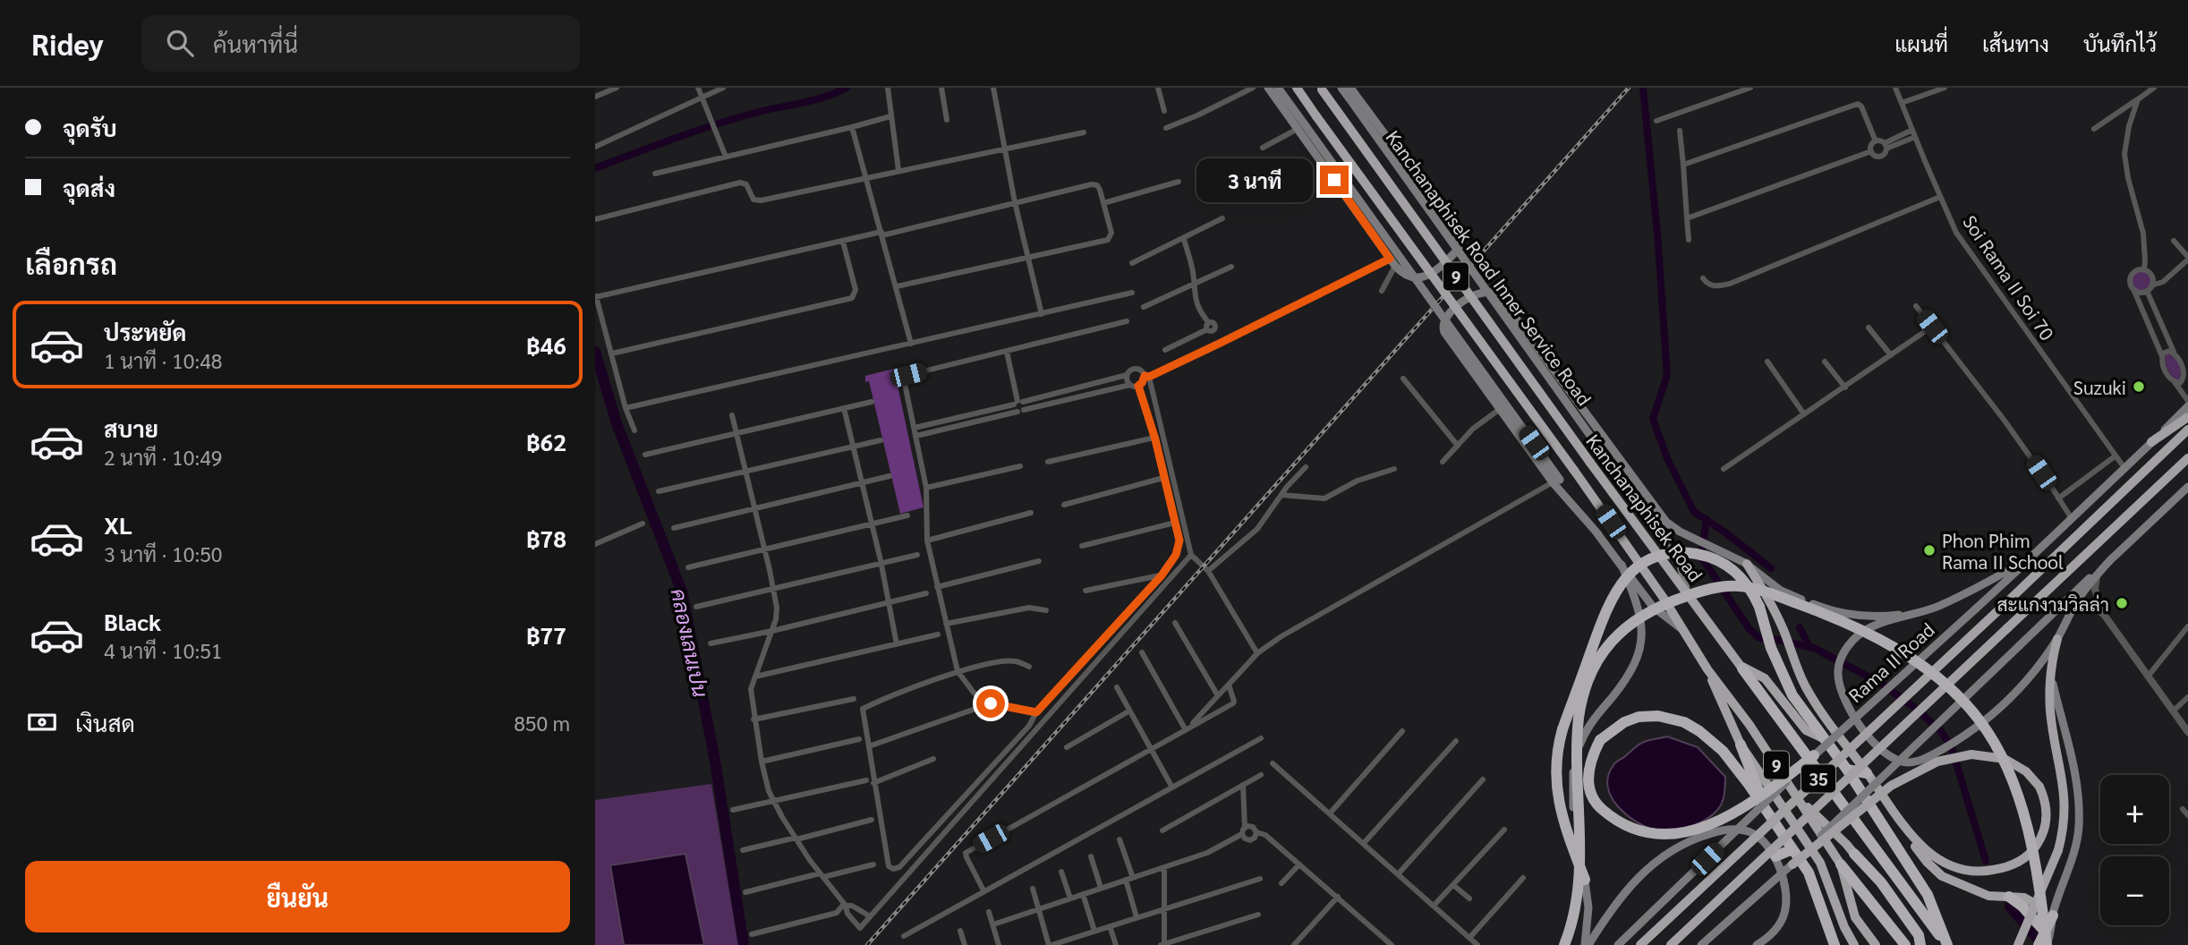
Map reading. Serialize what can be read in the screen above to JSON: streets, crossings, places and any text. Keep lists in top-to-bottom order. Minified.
{"streets":{"highway":["9","Kanchanaphisek Road","Rama II Road","35"],"main road":["Kanchanaphisek Road Inner Service Road"],"street":["Soi Rama II Soi 70"]},"crossings":[["Kanchanaphisek Road Inner Service Road","Kanchanaphisek Road"],["Soi Rama II Soi 70","Rama II Road"]],"water":["คลองเลนเปน"],"places":["Suzuki","Phon Phim Rama II School","สะแกงามวิลล่า"],"page":{"header":"Ridey","search":"ค้นหาที่นี่","nav":["แผนที่","เส้นทาง","บันทึกไว้"],"banner":["จุดรับ","จุดส่ง"],"bubble":"3 นาที","heading":"เลือกรถ","list":[{"name":"ประหยัด","note":"1 นาที · 10:48","value":"฿46"},{"name":"สบาย","note":"2 นาที · 10:49","value":"฿62"},{"name":"XL","note":"3 นาที · 10:50","value":"฿78"},{"name":"Black","note":"4 นาที · 10:51","value":"฿77"}],"pay":["เงินสด","850 m"],"map_buttons":["+","−"],"buttons":"ยืนยัน"}}
